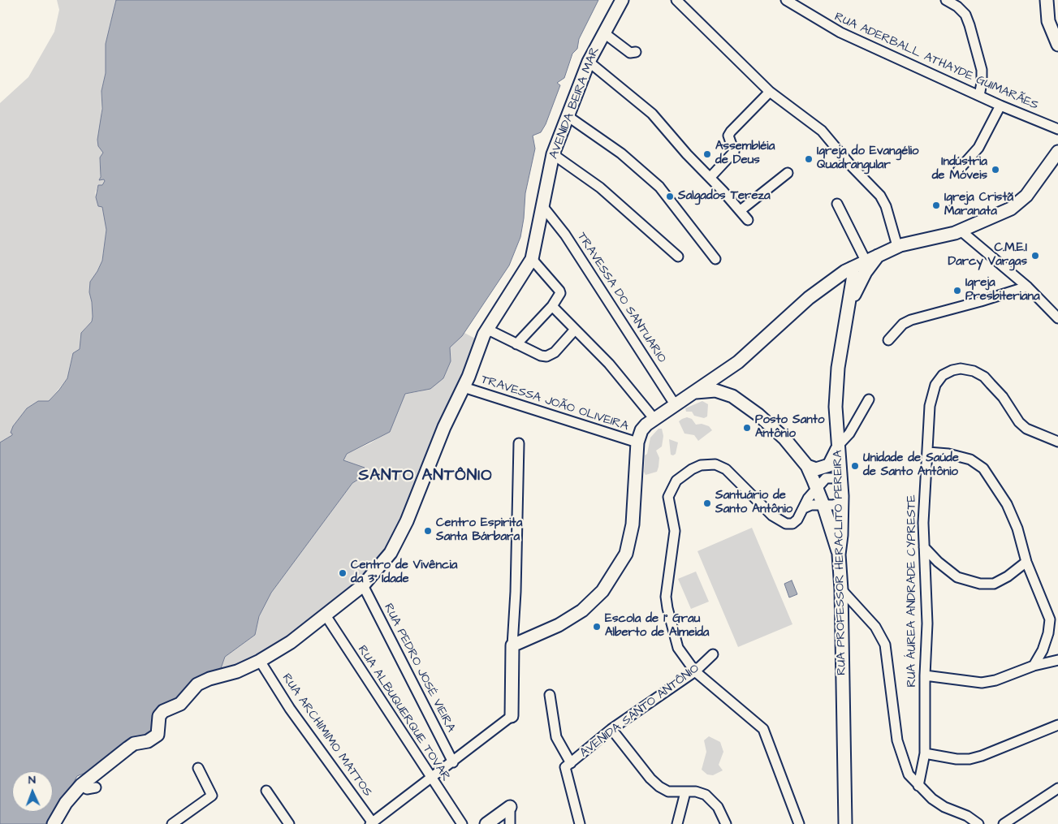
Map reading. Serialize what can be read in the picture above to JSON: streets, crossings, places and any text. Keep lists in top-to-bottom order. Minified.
{"streets":{"street":["RUA ADERBALL ATHAYDE GUIMARÃES","AVENIDA BEIRA MAR","TRAVESSA DO SANTUARIO","TRAVESSA JOÃO OLIVEIRA","RUA PROFESSOR HERACLITO PEREIRA","RUA ÁUREA ANDRADE CYPRESTE","RUA PEDRO JOSÉ VIEIRA","AVENIDA SANTO ANTÔNIO","RUA ALBUQUERQUE TOVAR","RUA ARCHIMIMO MATTOS"]},"crossings":[["AVENIDA BEIRA MAR","TRAVESSA DO SANTUARIO"]],"districts":["SANTO ANTÔNIO"],"places":["Assembléia de Deus","Igreja do Evangélio Quadrangular","Indústria de Móveis","Salgados Tereza","Igreja Cristã Maranata","C.M.E.I Darcy Vargas","Igreja Presbiteriana","Posto Santo Antônio","Unidade de Saúde de Santo Antônio","Santuário de Santo Antônio","Centro Espirita Santa Bárbara","Centro de Vivência da 3˚ Idade","Escola de 1˚ Grau Alberto de Almeida"],"north":"top"}
